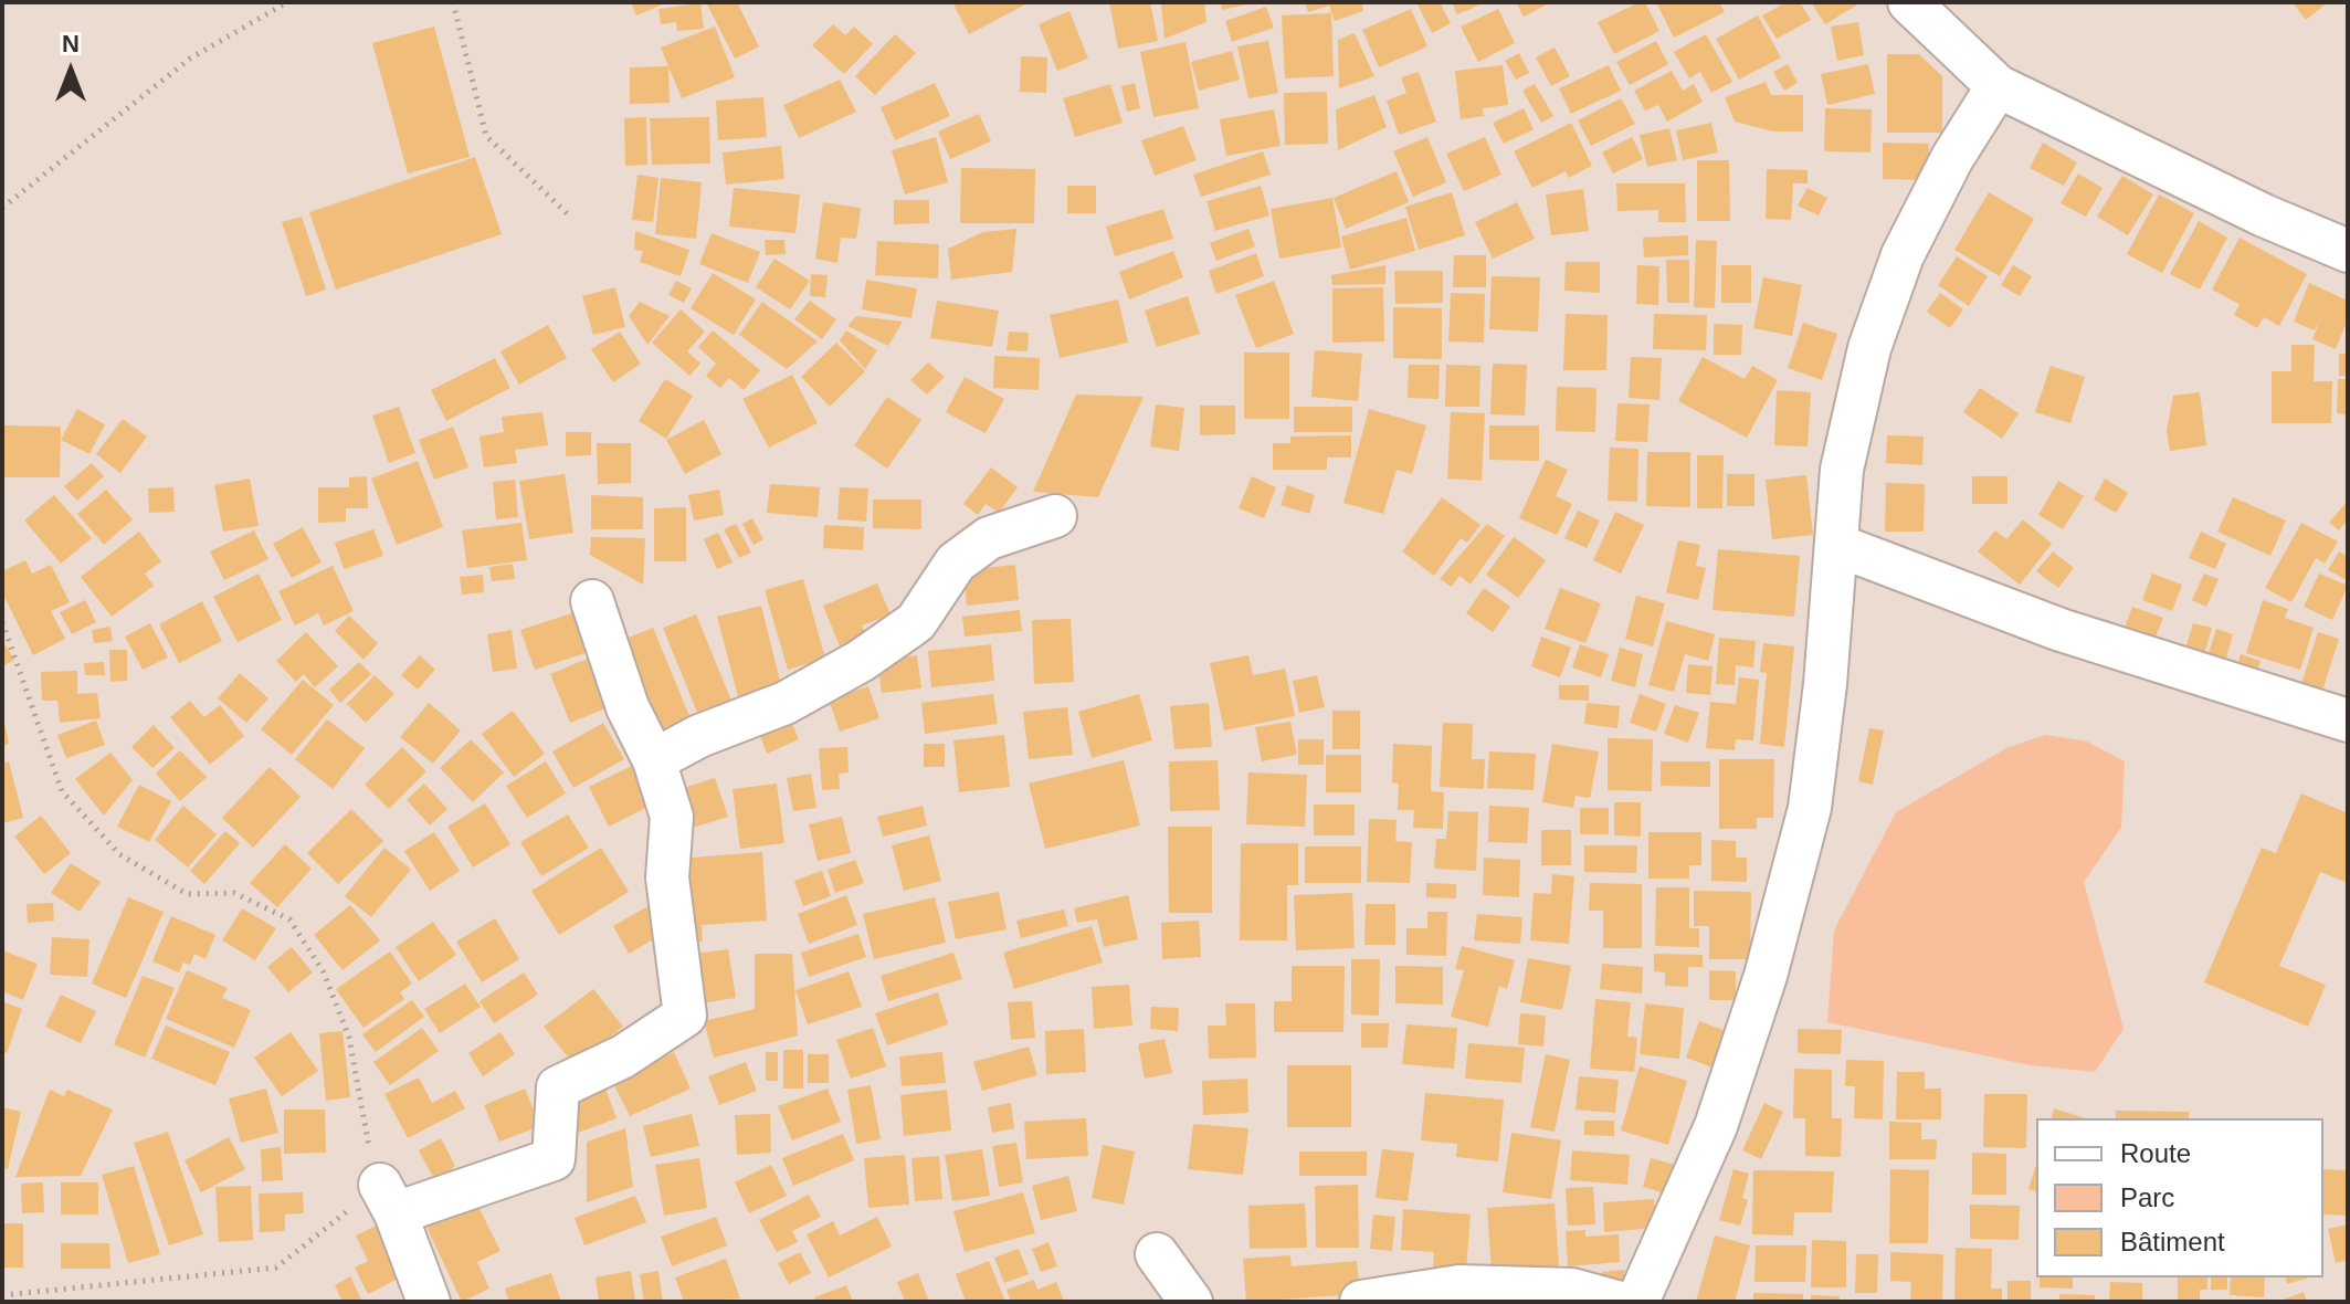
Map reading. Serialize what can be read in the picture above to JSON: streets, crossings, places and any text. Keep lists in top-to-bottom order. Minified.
{"legend":["Route","Parc","Bâtiment"],"north":"top"}
